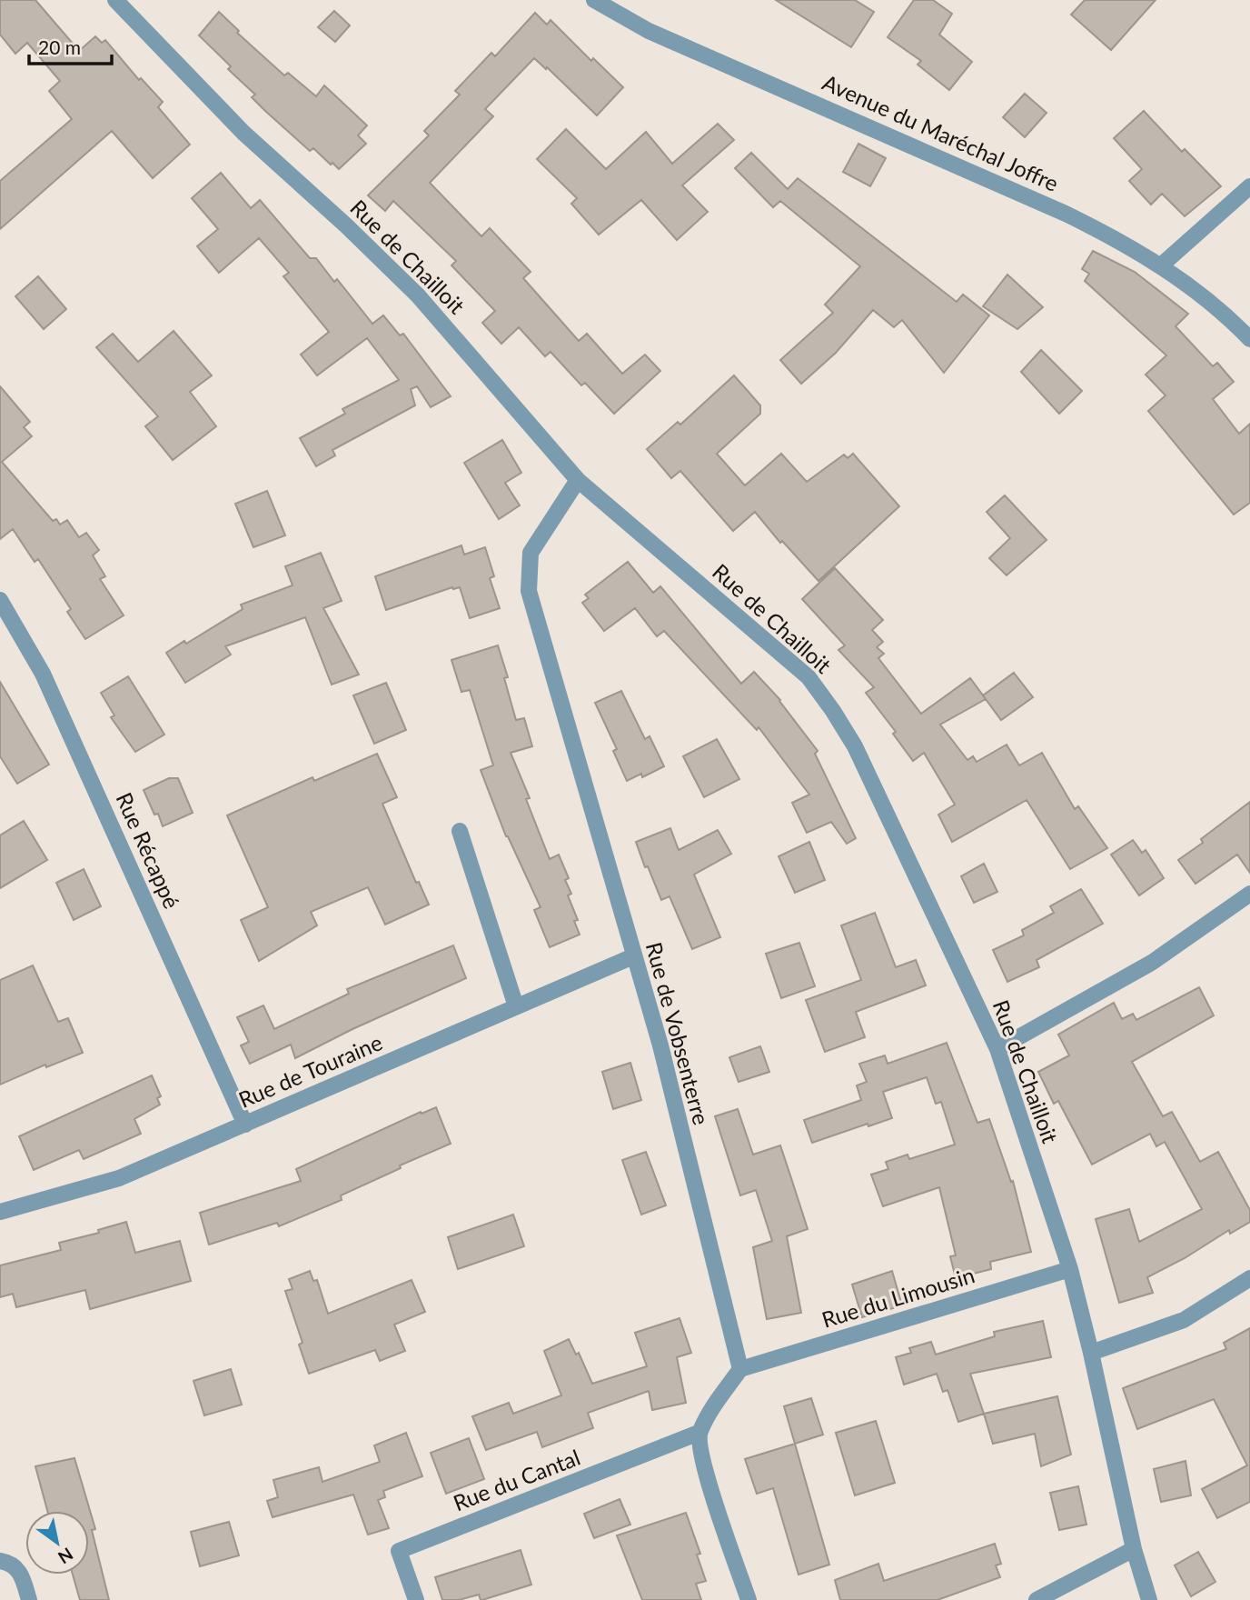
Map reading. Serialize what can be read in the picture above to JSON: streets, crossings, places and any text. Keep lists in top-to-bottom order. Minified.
{"streets":{"street":["Avenue du Maréchal Joffre","Rue de Chailloit","Rue Récappé","Rue de Vobsenterre","Rue de Touraine","Rue du Limousin","Rue du Cantal"]},"crossings":[["Rue de Chailloit","Rue de Vobsenterre"],["Rue de Chailloit","Rue du Limousin"],["Rue Récappé","Rue de Touraine"],["Rue de Vobsenterre","Rue de Touraine"],["Rue de Vobsenterre","Rue du Limousin"]],"scale_bar":"20 m","north":"bottom right"}
